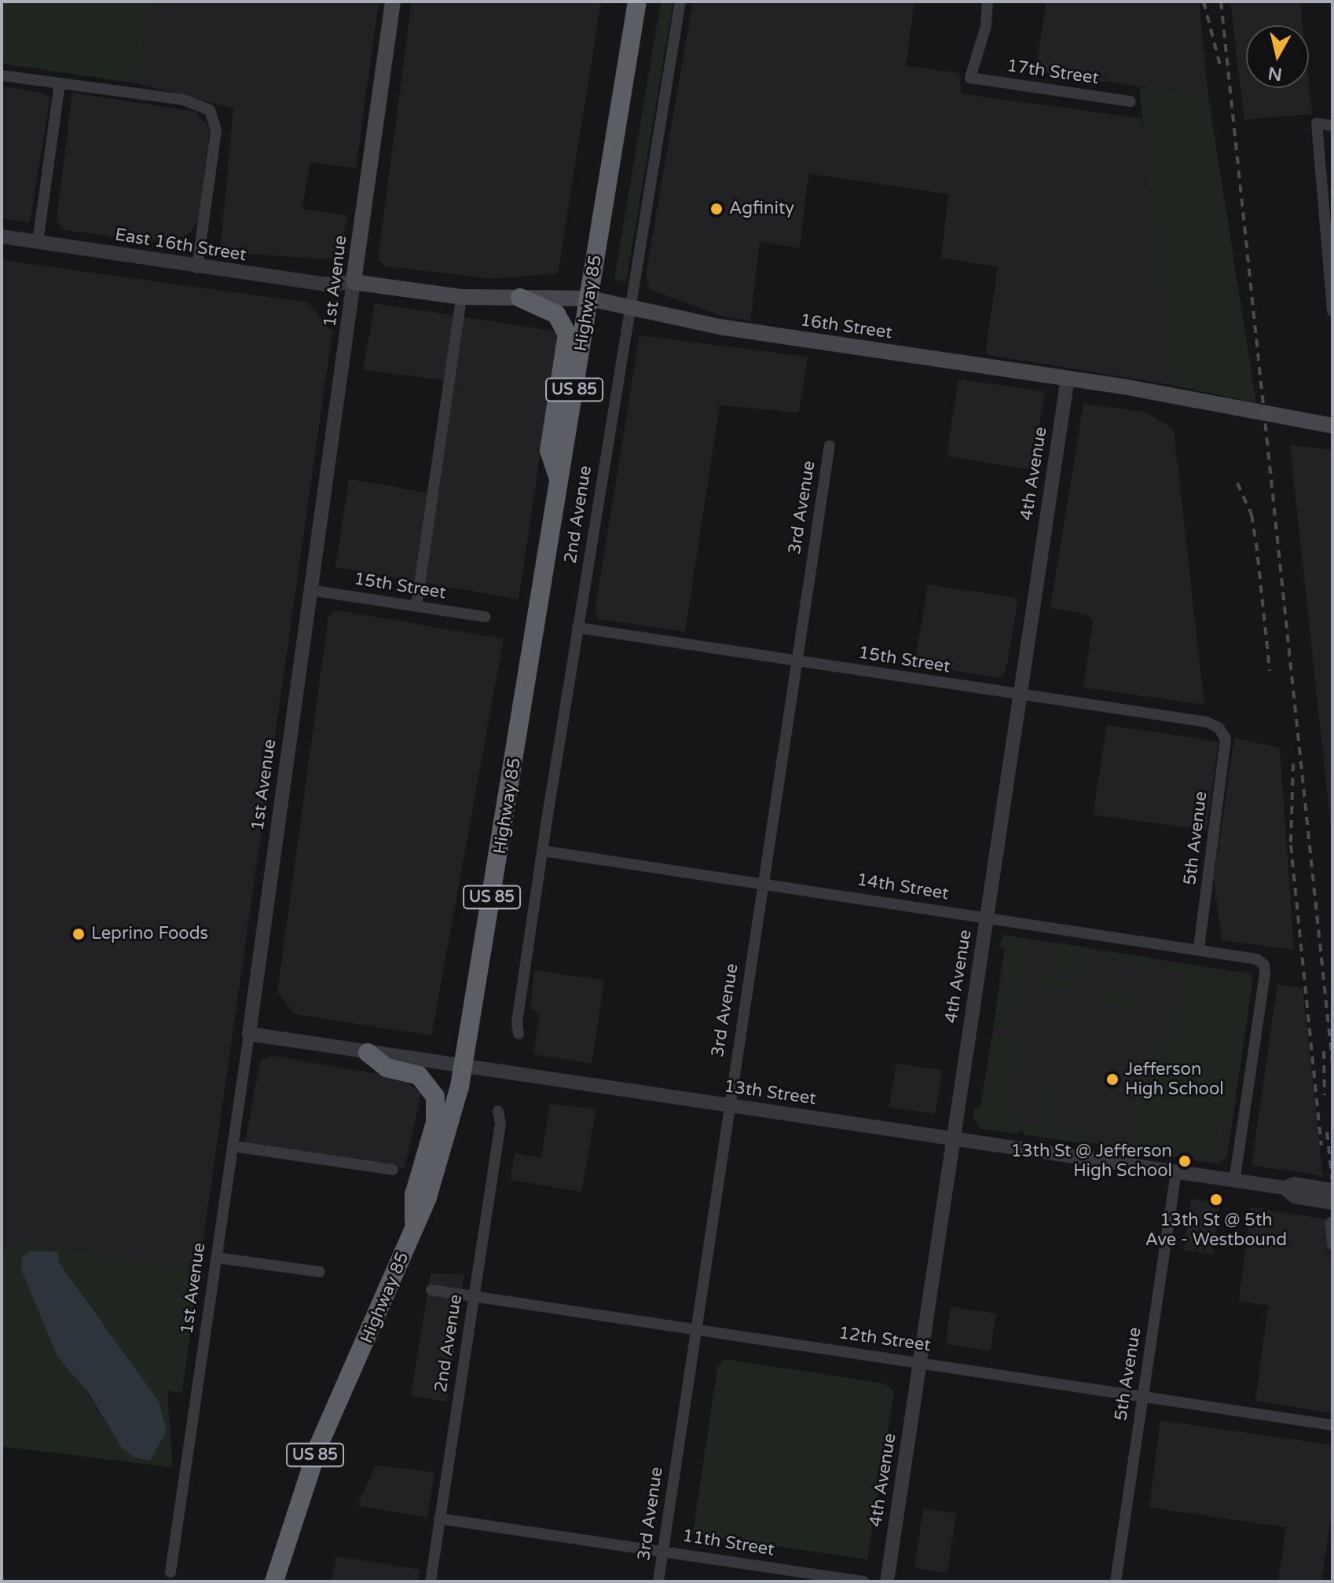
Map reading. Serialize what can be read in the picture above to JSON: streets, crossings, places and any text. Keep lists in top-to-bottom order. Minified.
{"streets":{"highway":["Highway 85","US 85"],"main road":["1st Avenue","16th Street"],"street":["17th Street","East 16th Street","4th Avenue","3rd Avenue","2nd Avenue","15th Street","5th Avenue","14th Street","13th Street","12th Street","11th Street"]},"crossings":[["East 16th Street","1st Avenue"],["East 16th Street","16th Street"],["1st Avenue","16th Street"],["1st Avenue","15th Street"],["1st Avenue","13th Street"],["Highway 85","16th Street"],["Highway 85","13th Street"],["16th Street","4th Avenue"],["16th Street","2nd Avenue"],["4th Avenue","15th Street"],["4th Avenue","14th Street"],["4th Avenue","13th Street"],["4th Avenue","12th Street"],["3rd Avenue","15th Street"],["3rd Avenue","14th Street"],["3rd Avenue","13th Street"],["3rd Avenue","12th Street"],["3rd Avenue","11th Street"],["2nd Avenue","15th Street"],["2nd Avenue","14th Street"],["2nd Avenue","12th Street"],["2nd Avenue","11th Street"],["15th Street","5th Avenue"],["5th Avenue","14th Street"],["5th Avenue","13th Street"],["5th Avenue","12th Street"],["14th Street","13th Street"]],"places":["Agfinity","Leprino Foods","Jefferson High School","13th St @ Jefferson High School","13th St @ 5th Ave - Westbound"],"north":"bottom"}
